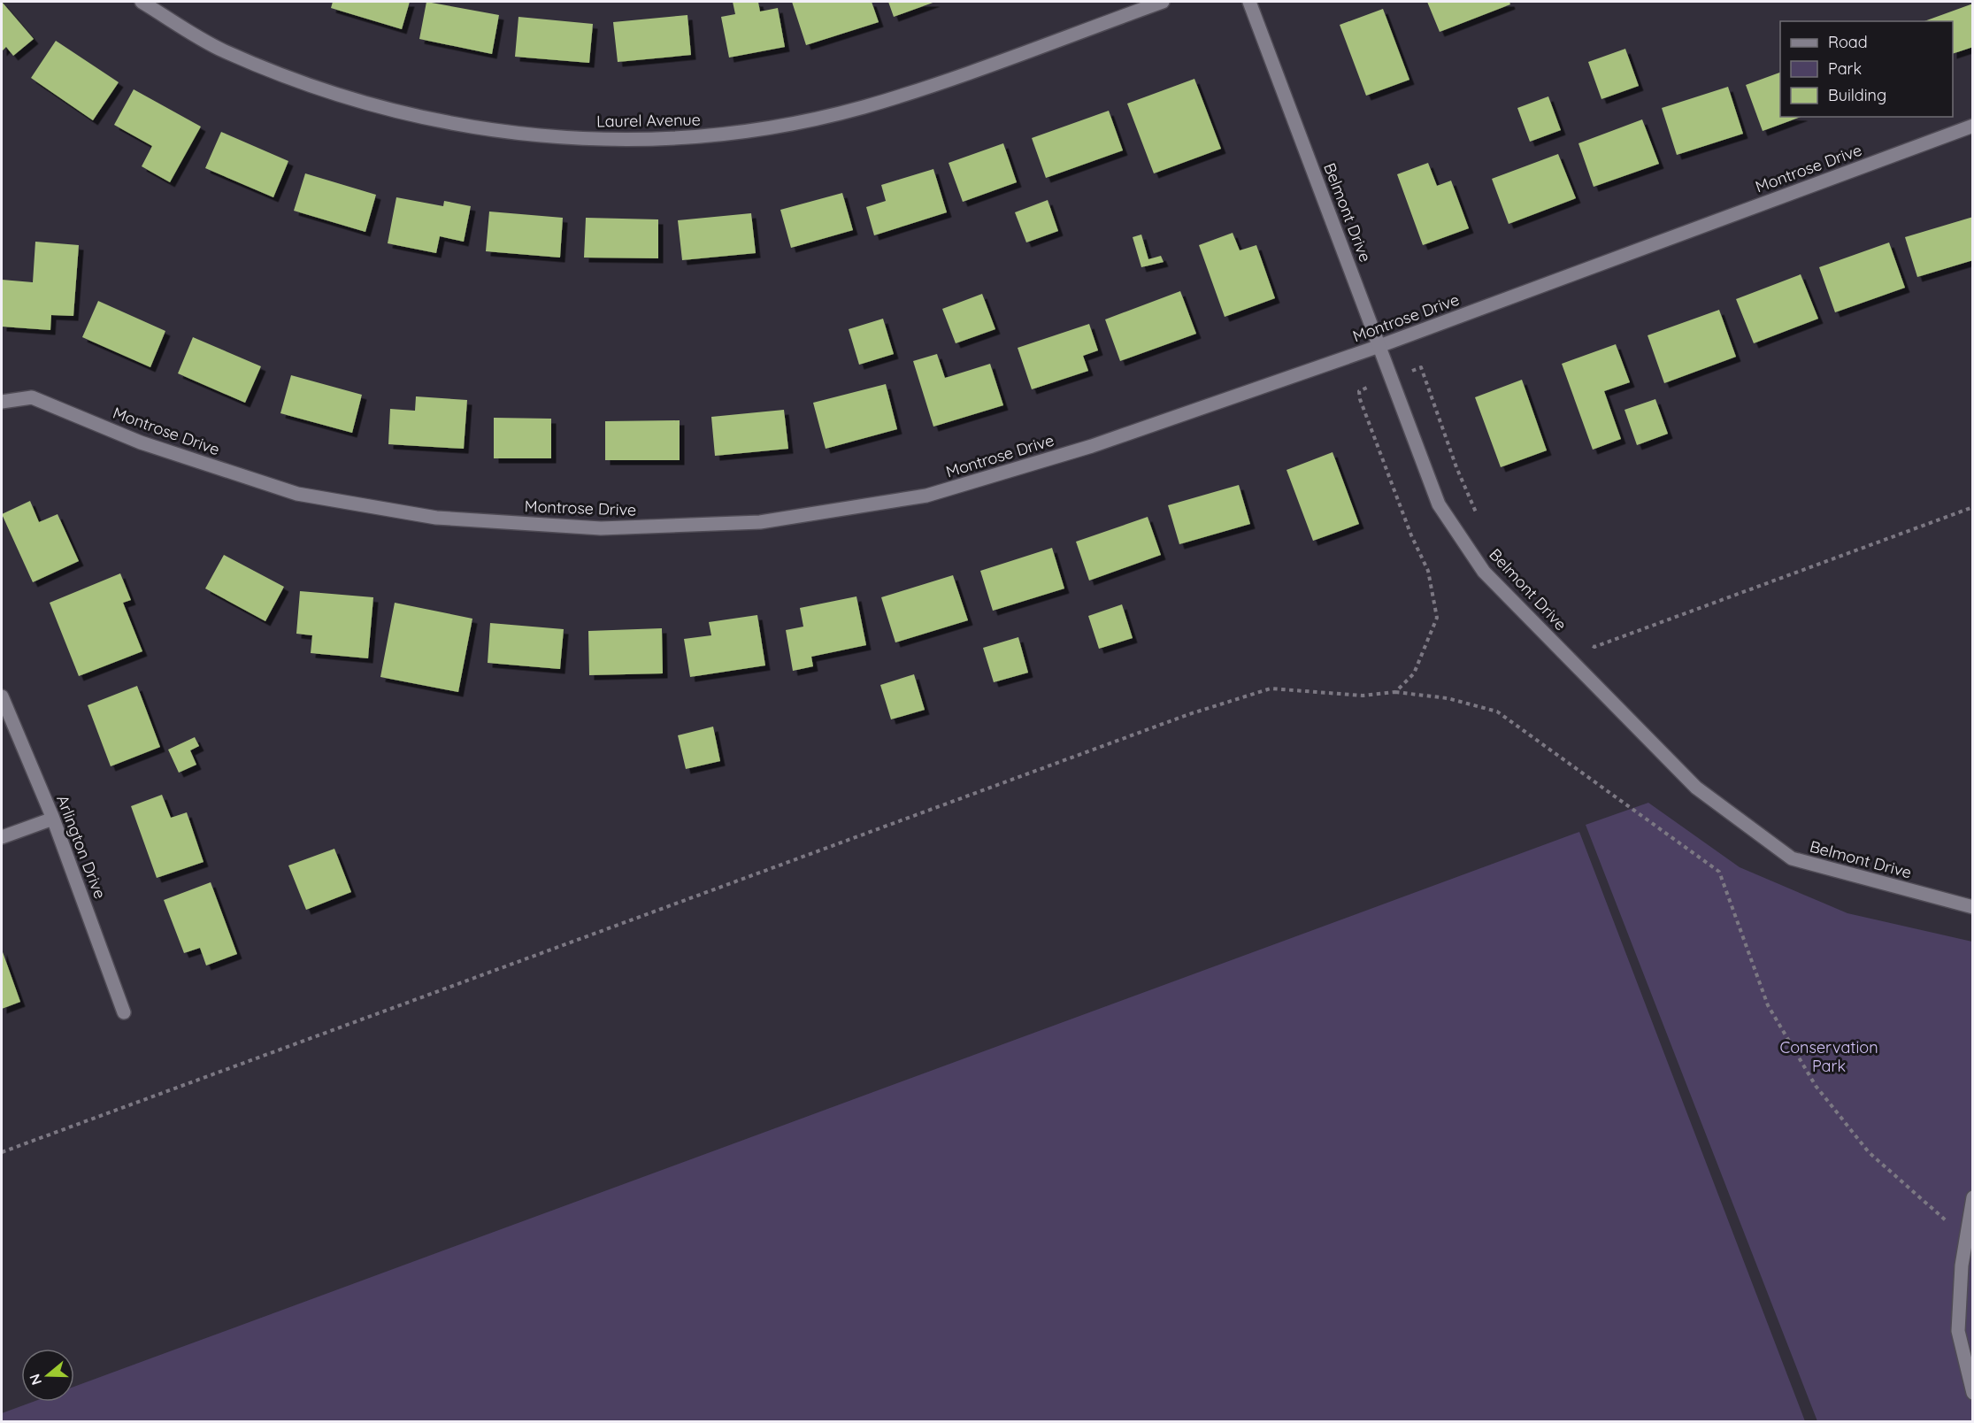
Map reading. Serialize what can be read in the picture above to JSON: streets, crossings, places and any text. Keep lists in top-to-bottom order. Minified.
{"streets":{"street":["Laurel Avenue","Montrose Drive","Belmont Drive","Arlington Drive"]},"crossings":[["Montrose Drive","Belmont Drive"]],"parks":["Conservation Park"],"legend":["Road","Park","Building"],"north":"left"}
